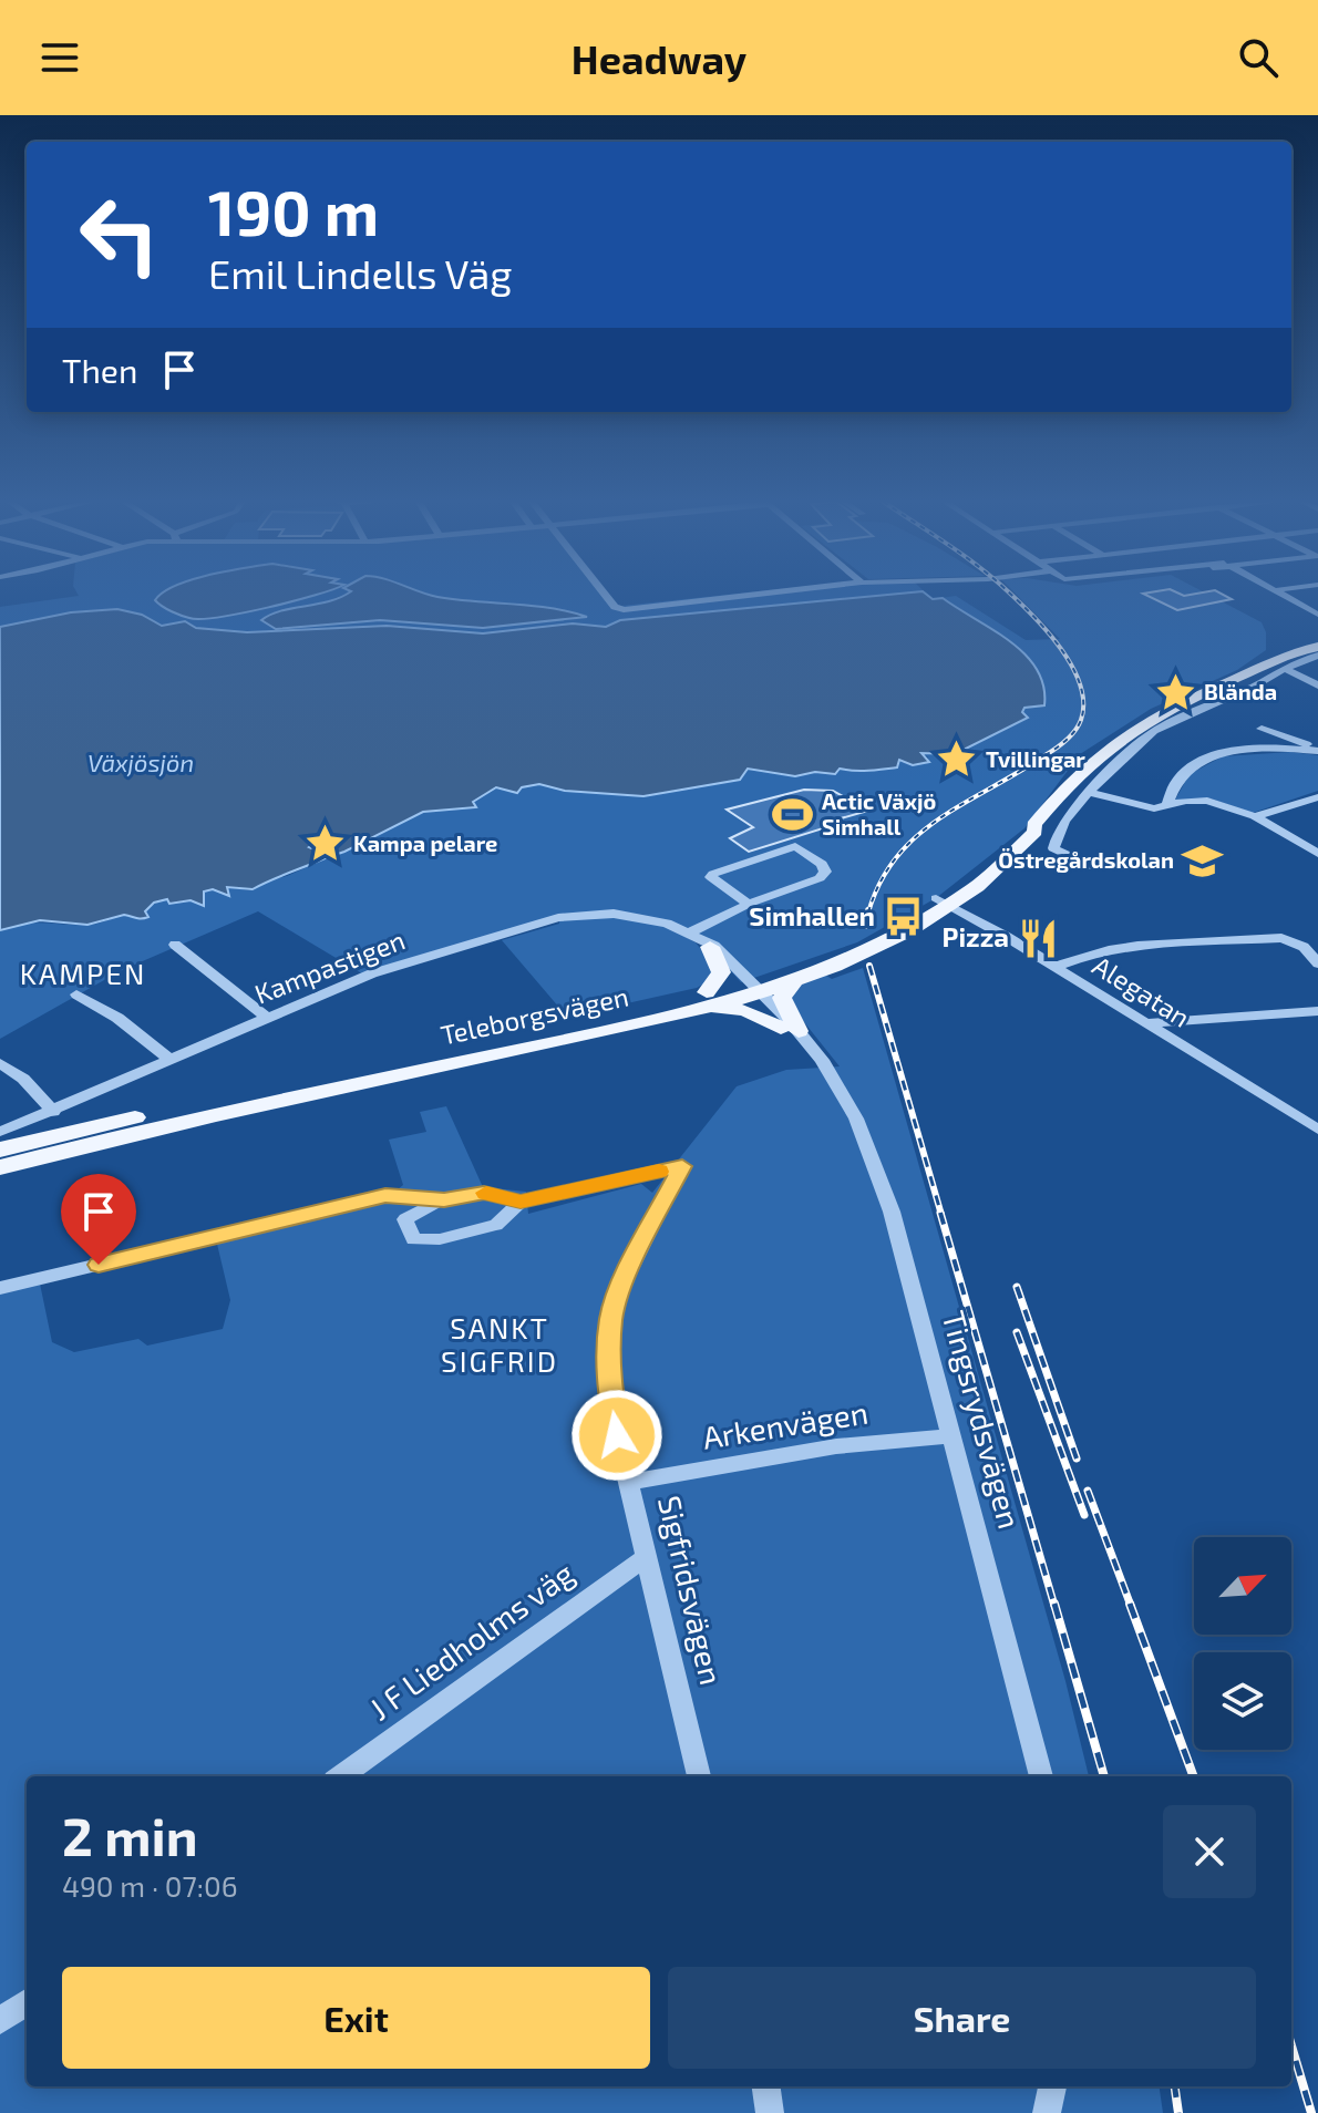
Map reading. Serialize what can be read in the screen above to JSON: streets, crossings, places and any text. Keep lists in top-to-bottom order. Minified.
{"streets":{"main road":["Teleborgsvägen"],"street":["Kampastigen","Alegatan","Tingsrydsvägen","Arkenvägen","Sigfridsvägen","J F Liedholms väg"]},"crossings":[["Alegatan","Teleborgsvägen"],["Teleborgsvägen","Tingsrydsvägen"],["Tingsrydsvägen","Arkenvägen"],["Arkenvägen","Sigfridsvägen"],["Sigfridsvägen","J F Liedholms väg"]],"districts":["KAMPEN","SANKT SIGFRID"],"water":["Växjösjön"],"places":{"place":["Blända","Tvillingar","Kampa pelare"],"sports":["Actic Växjö Simhall"],"school or university":["Östregårdskolan"],"bus stop":["Simhallen"],"restaurant":["Pizza"]},"north":"top right","page":{"header":"Headway","turn":["190 m","Emil Lindells Väg"],"then":"Then","heading":["2 min","490 m · 07:06"],"buttons":["Exit","Share"]}}
